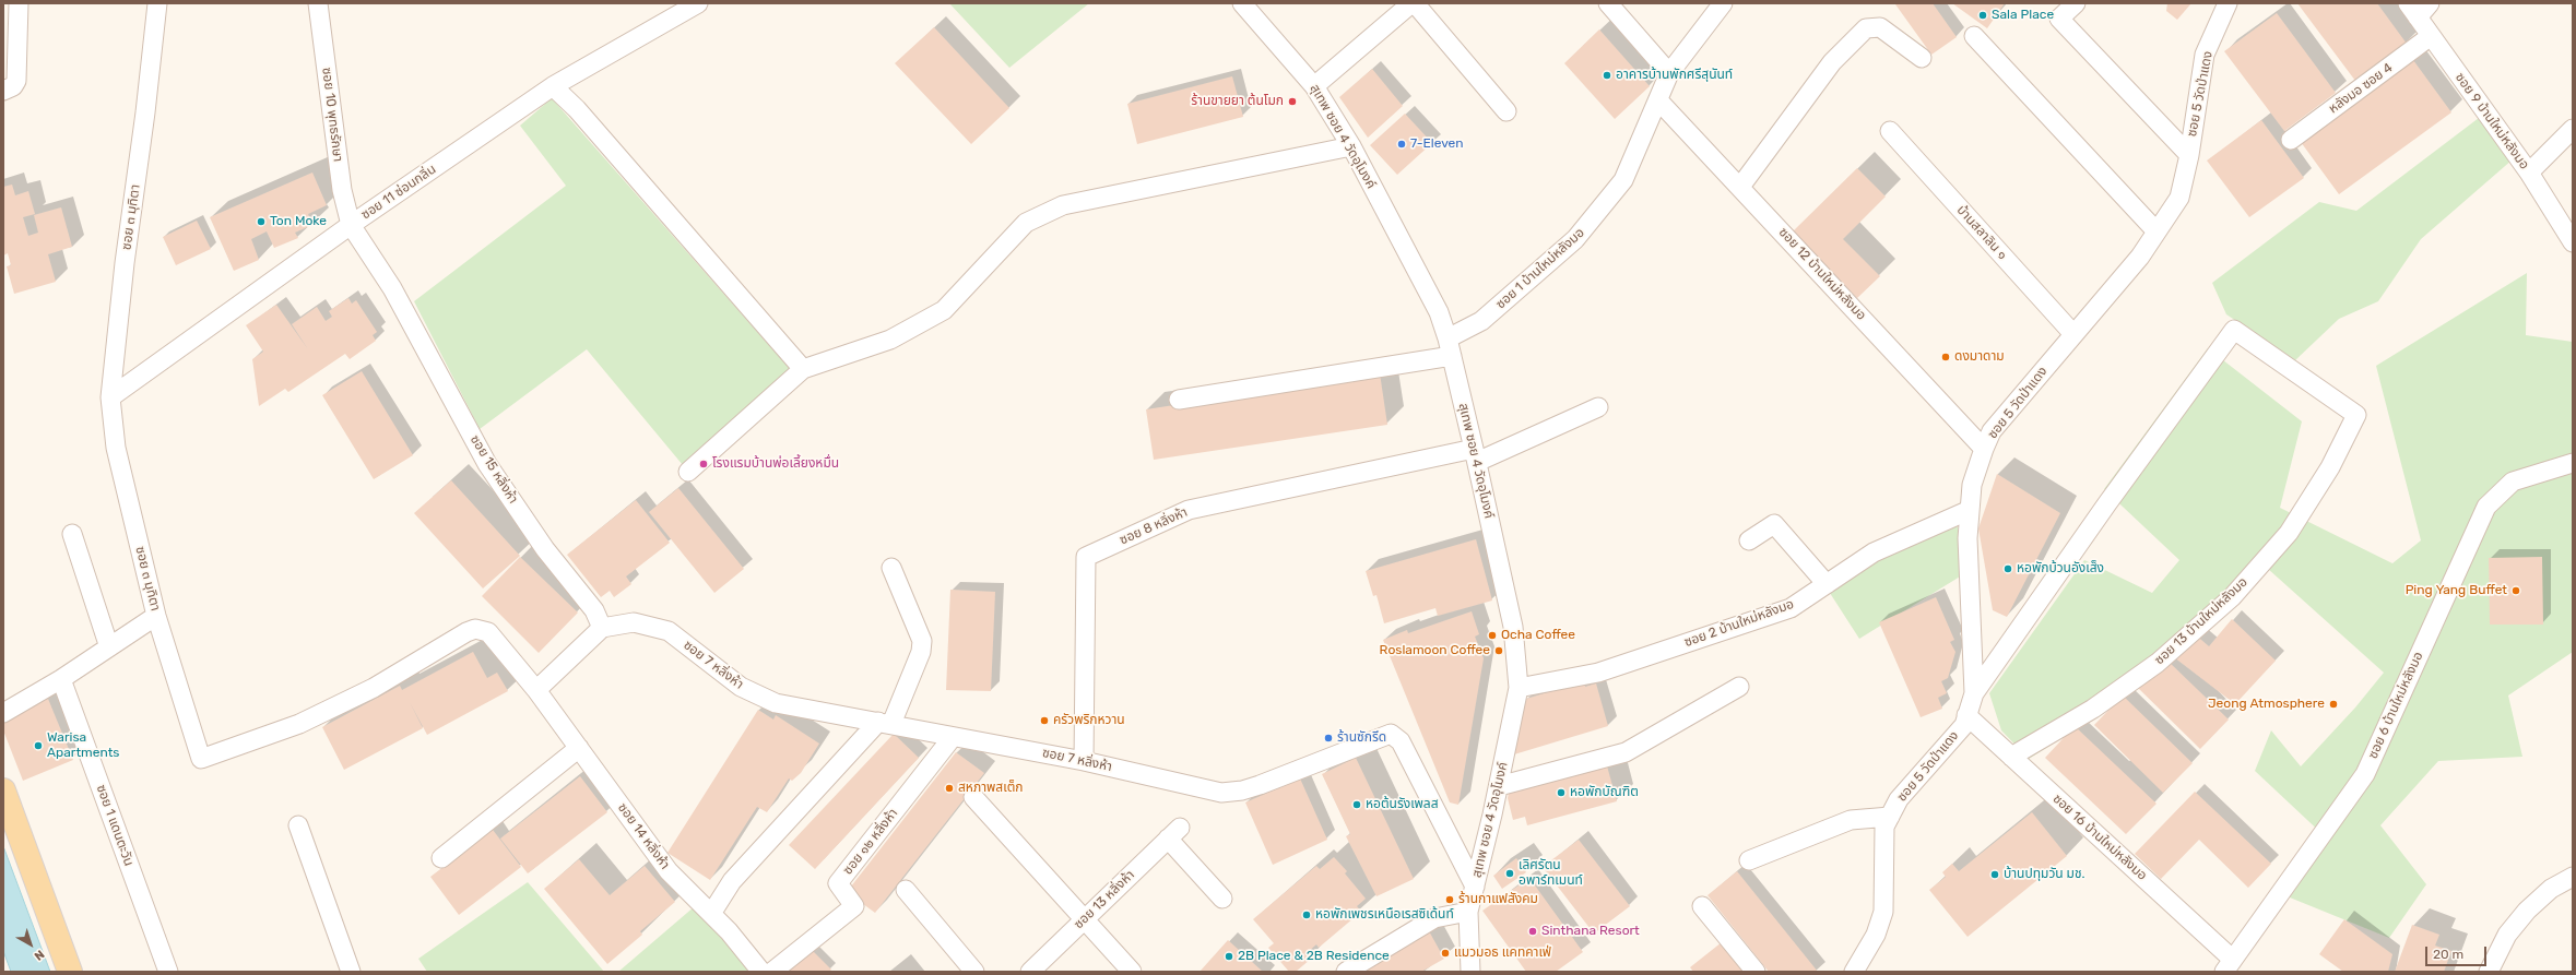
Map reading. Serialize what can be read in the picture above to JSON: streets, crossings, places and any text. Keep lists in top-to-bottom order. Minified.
{"streets":{"street":["หลังมอ ซอย 4","ซอย 5 วัดป่าแดง","ซอย 10 พุทธรักษา","ซอย 9 บ้านใหม่หลังมอ","สุเทพ ซอย 4 วัดอุโมงค์","ซอย 11 ซ่อนกลิ่น","ซอย ๓ มุทิตา","บ้านสลาลิน ๑","ซอย 1 บ้านใหม่หลังมอ","ซอย 12 บ้านใหม่หลังมอ","ซอย 15 หลิ่งห้า","ซอย 8 หลิ่งห้า","ซอย 13 บ้านใหม่หลังมอ","ซอย 2 บ้านใหม่หลังมอ","ซอย 7 หลิ่งห้า","ซอย 6 บ้านใหม่หลังมอ","ซอย 1 แดนตะวัน","ซอย 14 หลิ่งห้า","ซอย 16 บ้านใหม่หลังมอ","ซอย ๑๒ หลิ่งห้า","ซอย 13 หลิ่งห้า"]},"crossings":[["หลังมอ ซอย 4","ซอย 9 บ้านใหม่หลังมอ"],["ซอย 5 วัดป่าแดง","บ้านสลาลิน ๑"],["ซอย 5 วัดป่าแดง","ซอย 12 บ้านใหม่หลังมอ"],["ซอย 5 วัดป่าแดง","ซอย 13 บ้านใหม่หลังมอ"],["ซอย 5 วัดป่าแดง","ซอย 2 บ้านใหม่หลังมอ"],["ซอย 5 วัดป่าแดง","ซอย 16 บ้านใหม่หลังมอ"],["ซอย 10 พุทธรักษา","ซอย 11 ซ่อนกลิ่น"],["ซอย 10 พุทธรักษา","ซอย 15 หลิ่งห้า"],["สุเทพ ซอย 4 วัดอุโมงค์","ซอย 1 บ้านใหม่หลังมอ"],["สุเทพ ซอย 4 วัดอุโมงค์","ซอย 8 หลิ่งห้า"],["สุเทพ ซอย 4 วัดอุโมงค์","ซอย 2 บ้านใหม่หลังมอ"],["สุเทพ ซอย 4 วัดอุโมงค์","ซอย 7 หลิ่งห้า"],["ซอย 11 ซ่อนกลิ่น","ซอย ๓ มุทิตา"],["ซอย 11 ซ่อนกลิ่น","ซอย 15 หลิ่งห้า"],["ซอย ๓ มุทิตา","ซอย 14 หลิ่งห้า"],["ซอย 1 บ้านใหม่หลังมอ","ซอย 12 บ้านใหม่หลังมอ"],["ซอย 15 หลิ่งห้า","ซอย 7 หลิ่งห้า"],["ซอย 8 หลิ่งห้า","ซอย 7 หลิ่งห้า"],["ซอย 13 บ้านใหม่หลังมอ","ซอย 16 บ้านใหม่หลังมอ"],["ซอย 7 หลิ่งห้า","ซอย ๑๒ หลิ่งห้า"],["ซอย 6 บ้านใหม่หลังมอ","ซอย 16 บ้านใหม่หลังมอ"]],"places":["Sala Place","อาคารบ้านพักศรีสุนันท์","ร้านขายยา ต้นโมก","7-Eleven","Ton Moke","ดงมาดาม","โรงแรมบ้านพ่อเลี้ยงหมื่น","หอพักบ้วนอังเส็ง","Ping Yang Buffet","Ocha Coffee","Roslamoon Coffee","Jeong Atmosphere","ครัวพริกหวาน","ร้านซักรีด","Warisa Apartments","สหภาพสเต็ก","หอพักบัณฑิต","หอต้นรังเพลส","เลิศรัตน อพาร์ทเมนท์","บ้านปทุมวัน มช.","ร้านกาแฟสังคม","หอพักเพชรเหนือเรสซิเด้นท์","Sinthana Resort","แมวมอธ แคทคาเฟ่","2B Place & 2B Residence"],"scale_bar":"20 m","north":"bottom right"}
